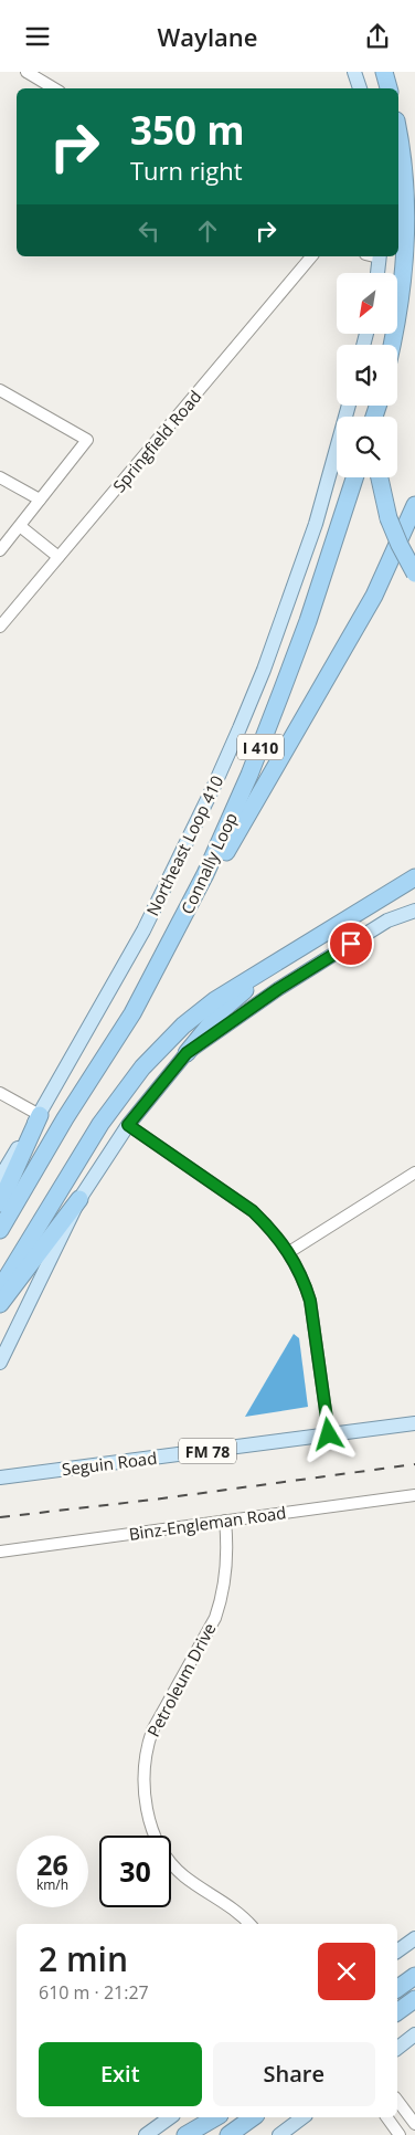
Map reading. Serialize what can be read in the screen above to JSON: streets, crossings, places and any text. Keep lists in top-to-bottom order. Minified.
{"streets":{"highway":["I 410","Connally Loop"],"main road":["Northeast Loop 410","FM 78","Seguin Road"],"street":["Springfield Road","Binz-Engleman Road","Petroleum Drive"]},"crossings":[["Binz-Engleman Road","Petroleum Drive"]],"north":"bottom left","page":{"header":"Waylane","turn":["350 m","Turn right"],"speed":"26 km/h","limit":"30","heading":["2 min","610 m · 21:27"],"buttons":["Exit","Share"]}}
